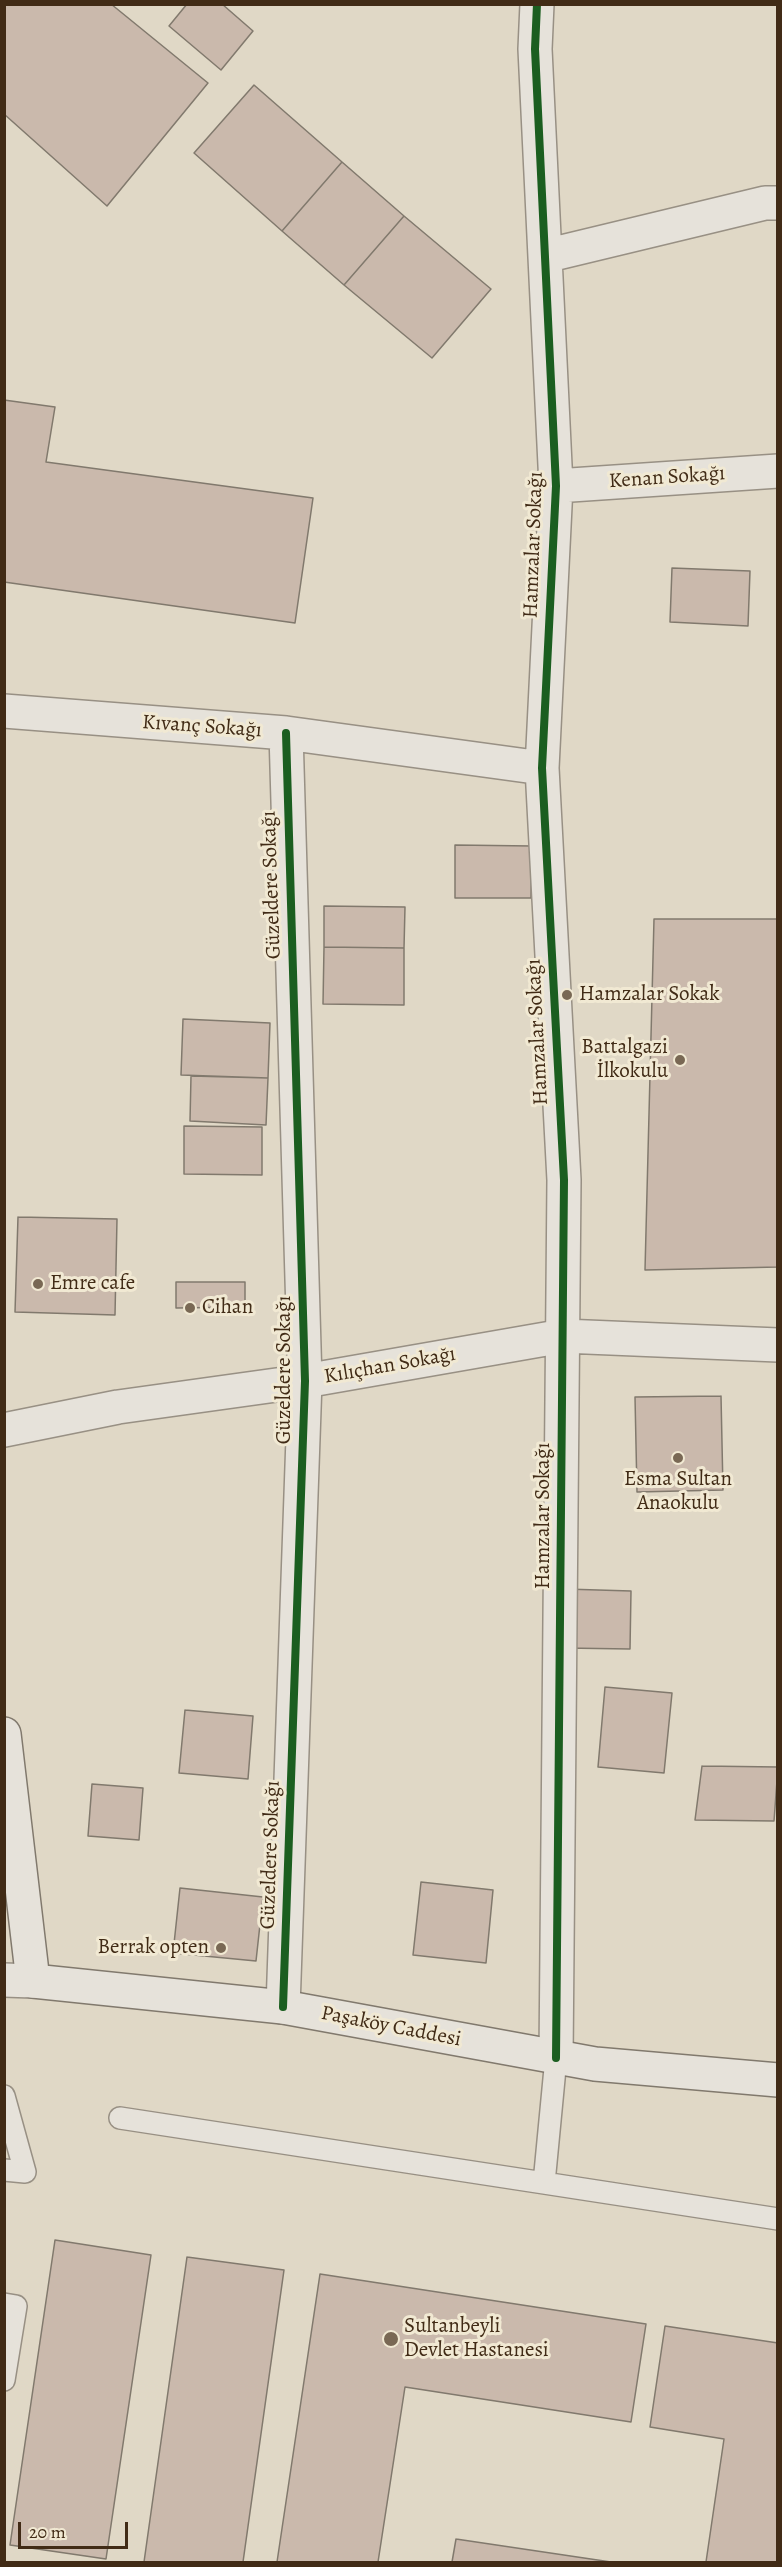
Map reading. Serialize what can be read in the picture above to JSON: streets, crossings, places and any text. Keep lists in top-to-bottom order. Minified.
{"streets":{"street":["Kenan Sokağı","Hamzalar Sokağı","Kıvanç Sokağı","Güzeldere Sokağı","Kılıçhan Sokağı","Paşaköy Caddesi"]},"crossings":[["Kenan Sokağı","Hamzalar Sokağı"],["Hamzalar Sokağı","Kıvanç Sokağı"],["Hamzalar Sokağı","Kılıçhan Sokağı"],["Hamzalar Sokağı","Paşaköy Caddesi"],["Kıvanç Sokağı","Güzeldere Sokağı"],["Güzeldere Sokağı","Kılıçhan Sokağı"],["Güzeldere Sokağı","Paşaköy Caddesi"]],"places":["Hamzalar Sokak","Battalgazi İlkokulu","Emre cafe","Cihan","Esma Sultan Anaokulu","Berrak opten","Sultanbeyli Devlet Hastanesi"],"scale_bar":"20 m"}
